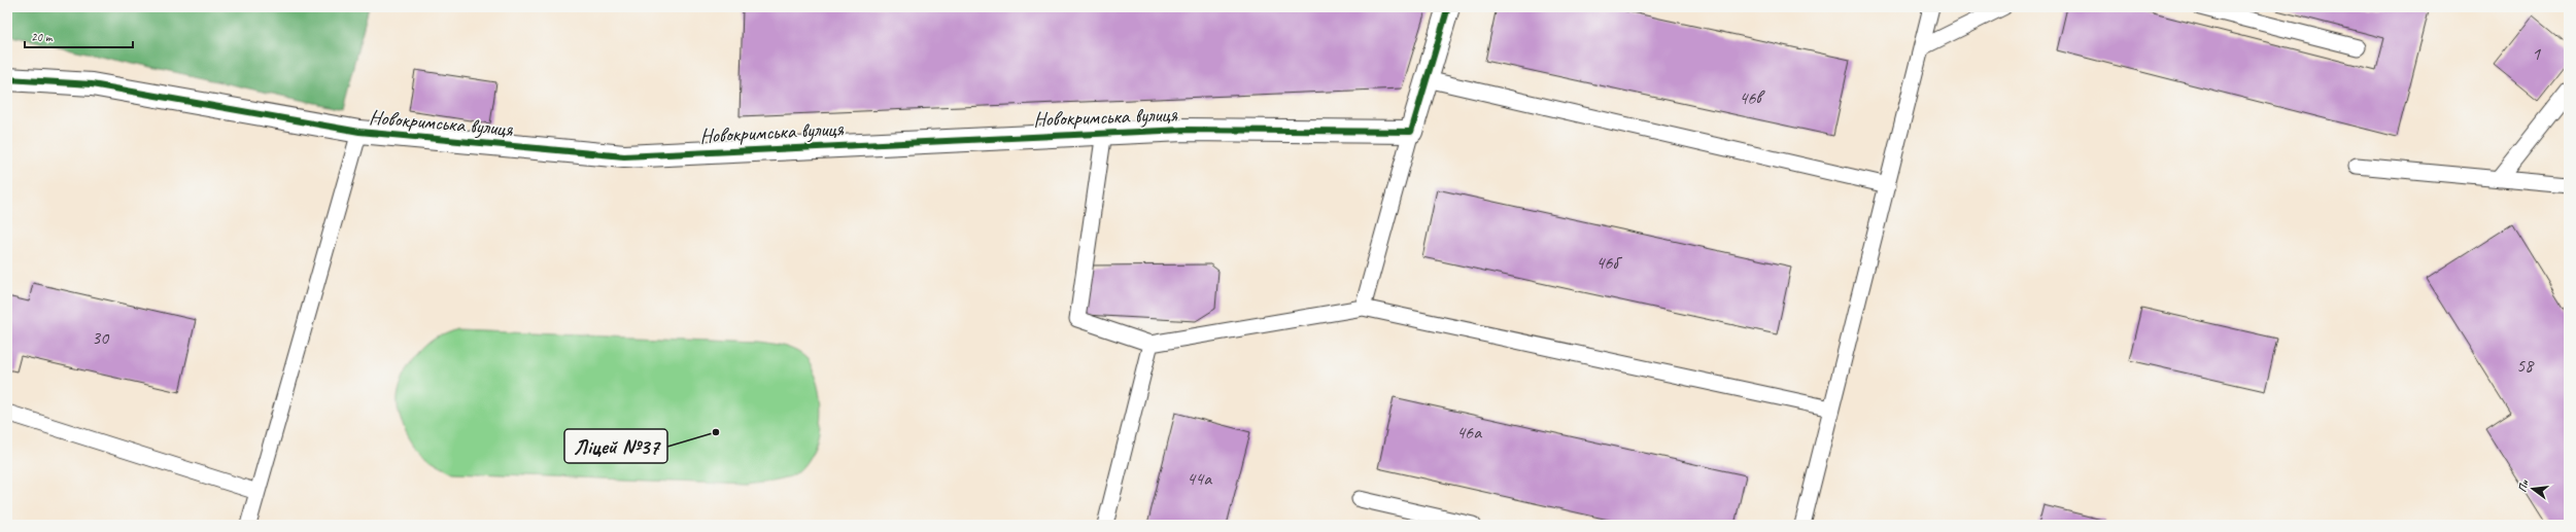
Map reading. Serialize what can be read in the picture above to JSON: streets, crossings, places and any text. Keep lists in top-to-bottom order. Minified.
{"streets":{"street":["Новокримська вулиця"]},"places":["Ліцей №37"],"house_numbers":["1","46в","46б","30","58","46а","44а"],"scale_bar":"20 m","north":"left"}
